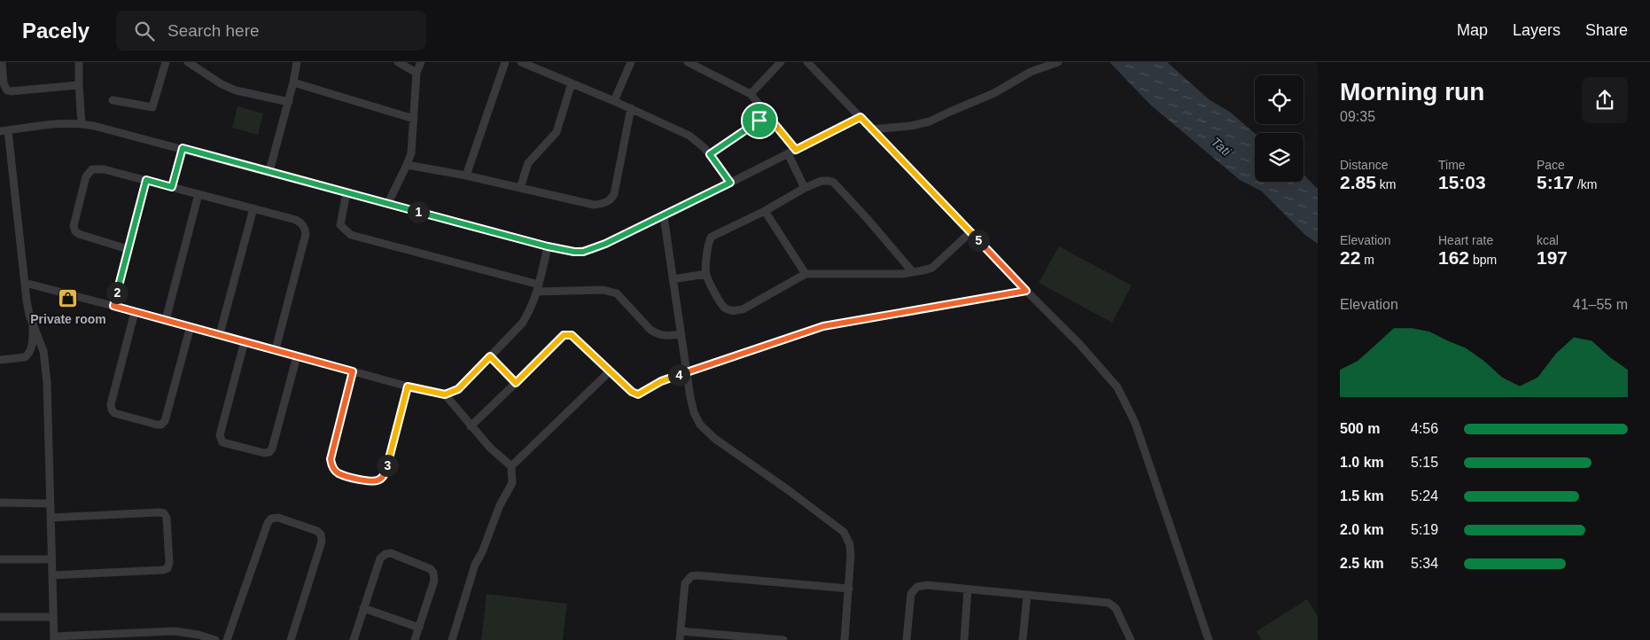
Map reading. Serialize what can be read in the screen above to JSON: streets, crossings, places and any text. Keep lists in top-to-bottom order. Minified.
{"water":["Tati"],"places":{"shop":["Private room"]},"page":{"header":"Pacely","search":"Search here","nav":["Map","Layers","Share"],"heading":["Morning run","09:35"],"stats":[["Distance","2.85 km"],["Time","15:03"],["Pace","5:17 /km"],["Elevation","22 m"],["Heart rate","162 bpm"],["kcal","197"]],"pins":["1","5","2","4","3"],"chart":["Elevation","41–55 m"],"list":[{"name":"500 m","note":"4:56"},{"name":"1.0 km","note":"5:15"},{"name":"1.5 km","note":"5:24"},{"name":"2.0 km","note":"5:19"},{"name":"2.5 km","note":"5:34"}]}}
